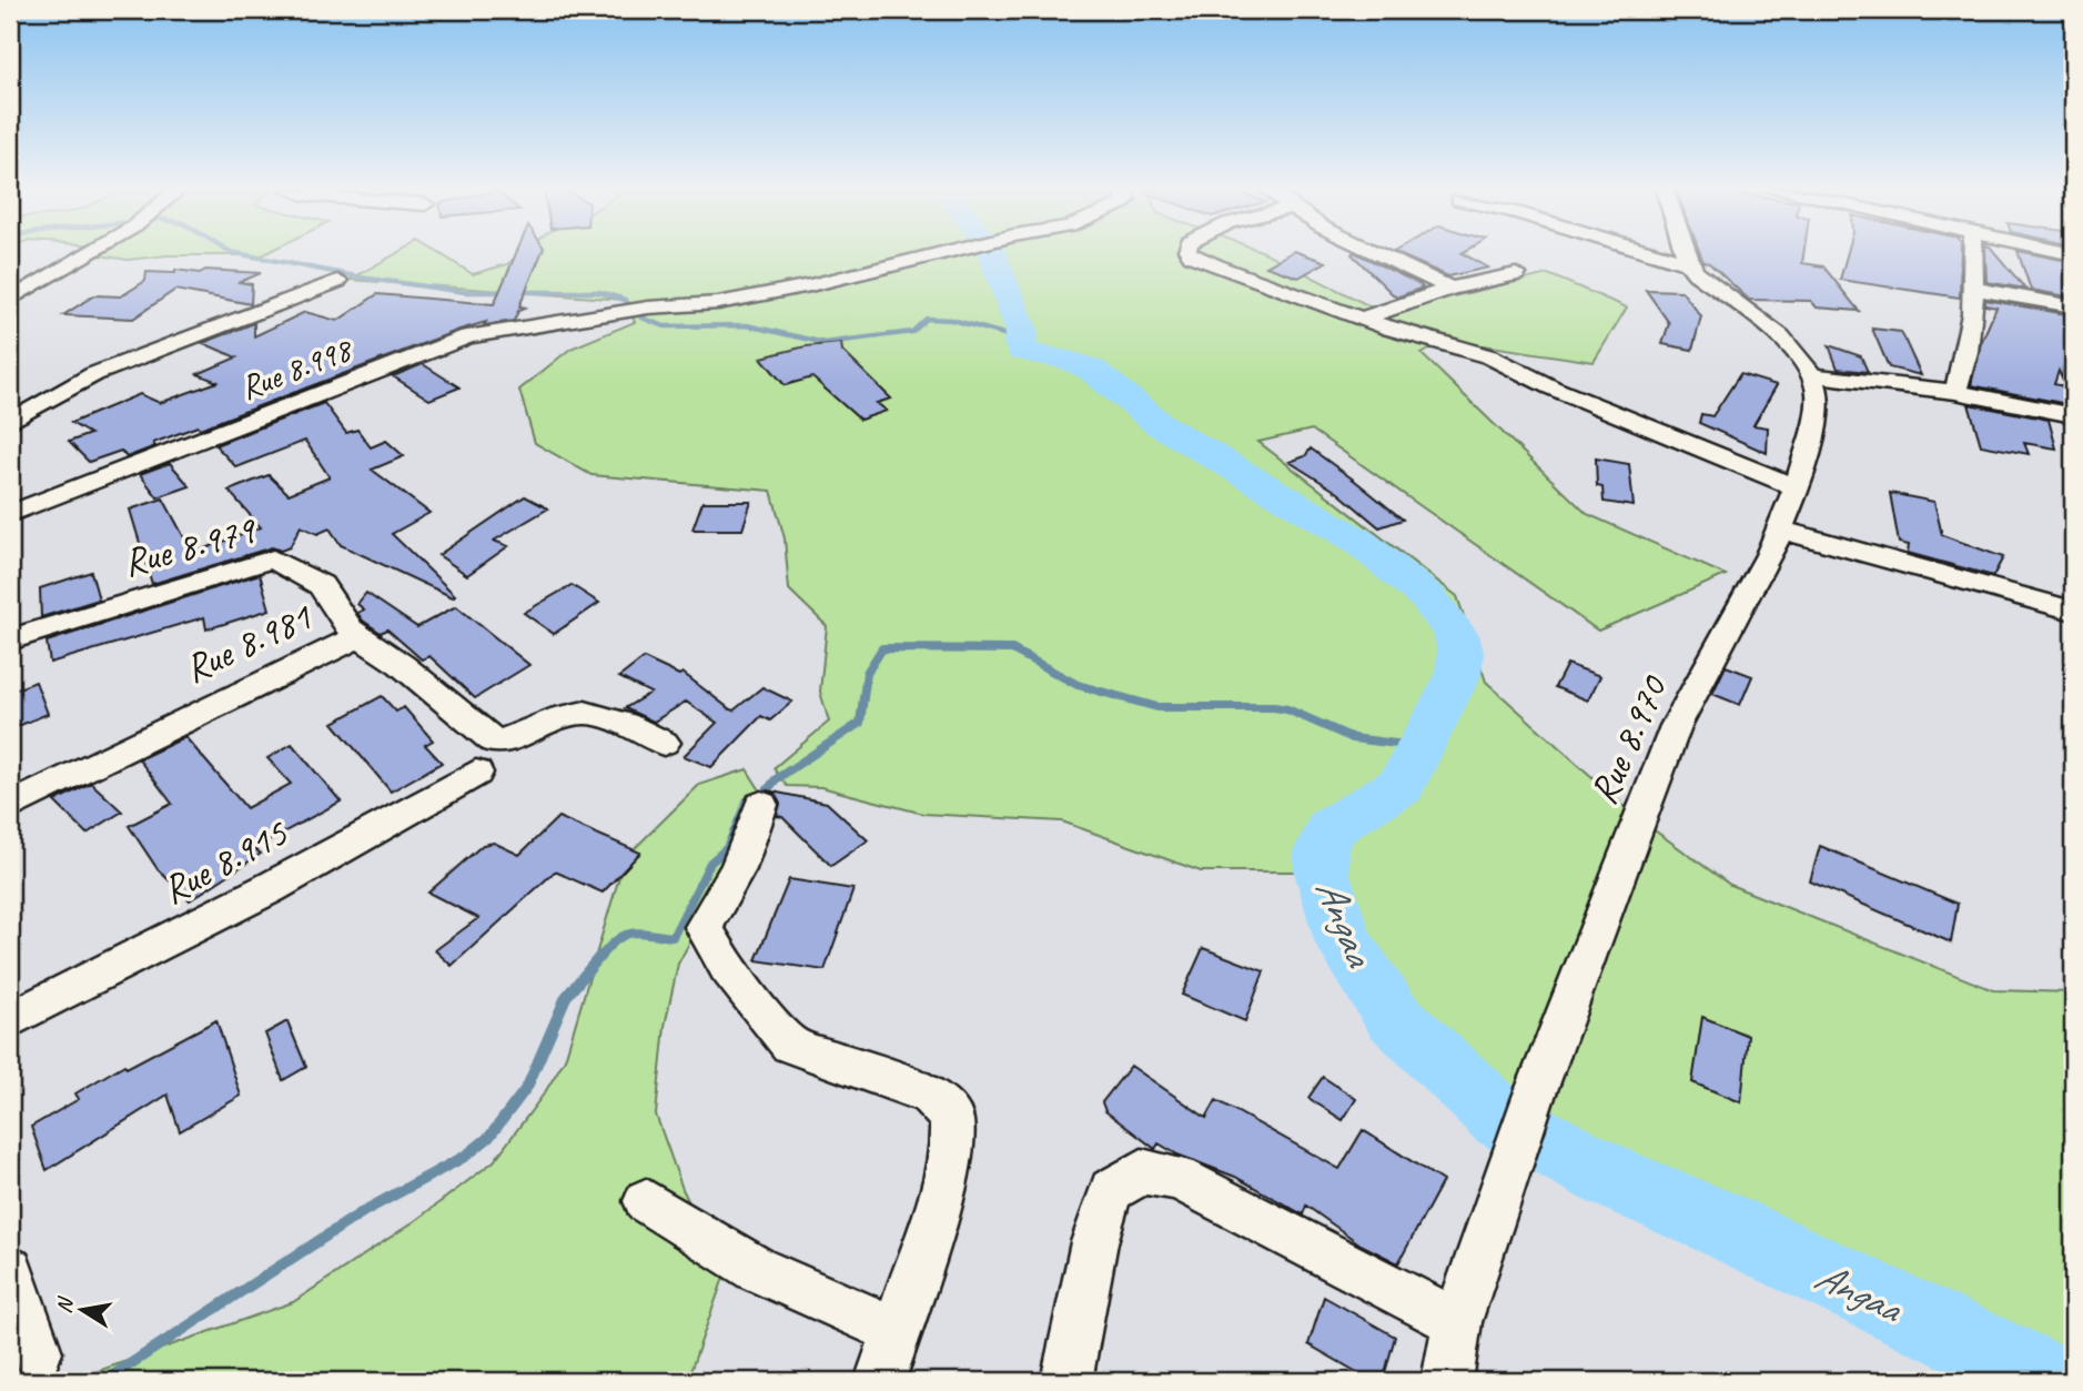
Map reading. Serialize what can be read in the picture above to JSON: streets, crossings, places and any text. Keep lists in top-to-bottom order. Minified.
{"streets":{"street":["Rue 8.998","Rue 8.979","Rue 8.981","Rue 8.970","Rue 8.915"]},"crossings":[["Rue 8.979","Rue 8.981"]],"water":["Angaa"],"north":"left"}
